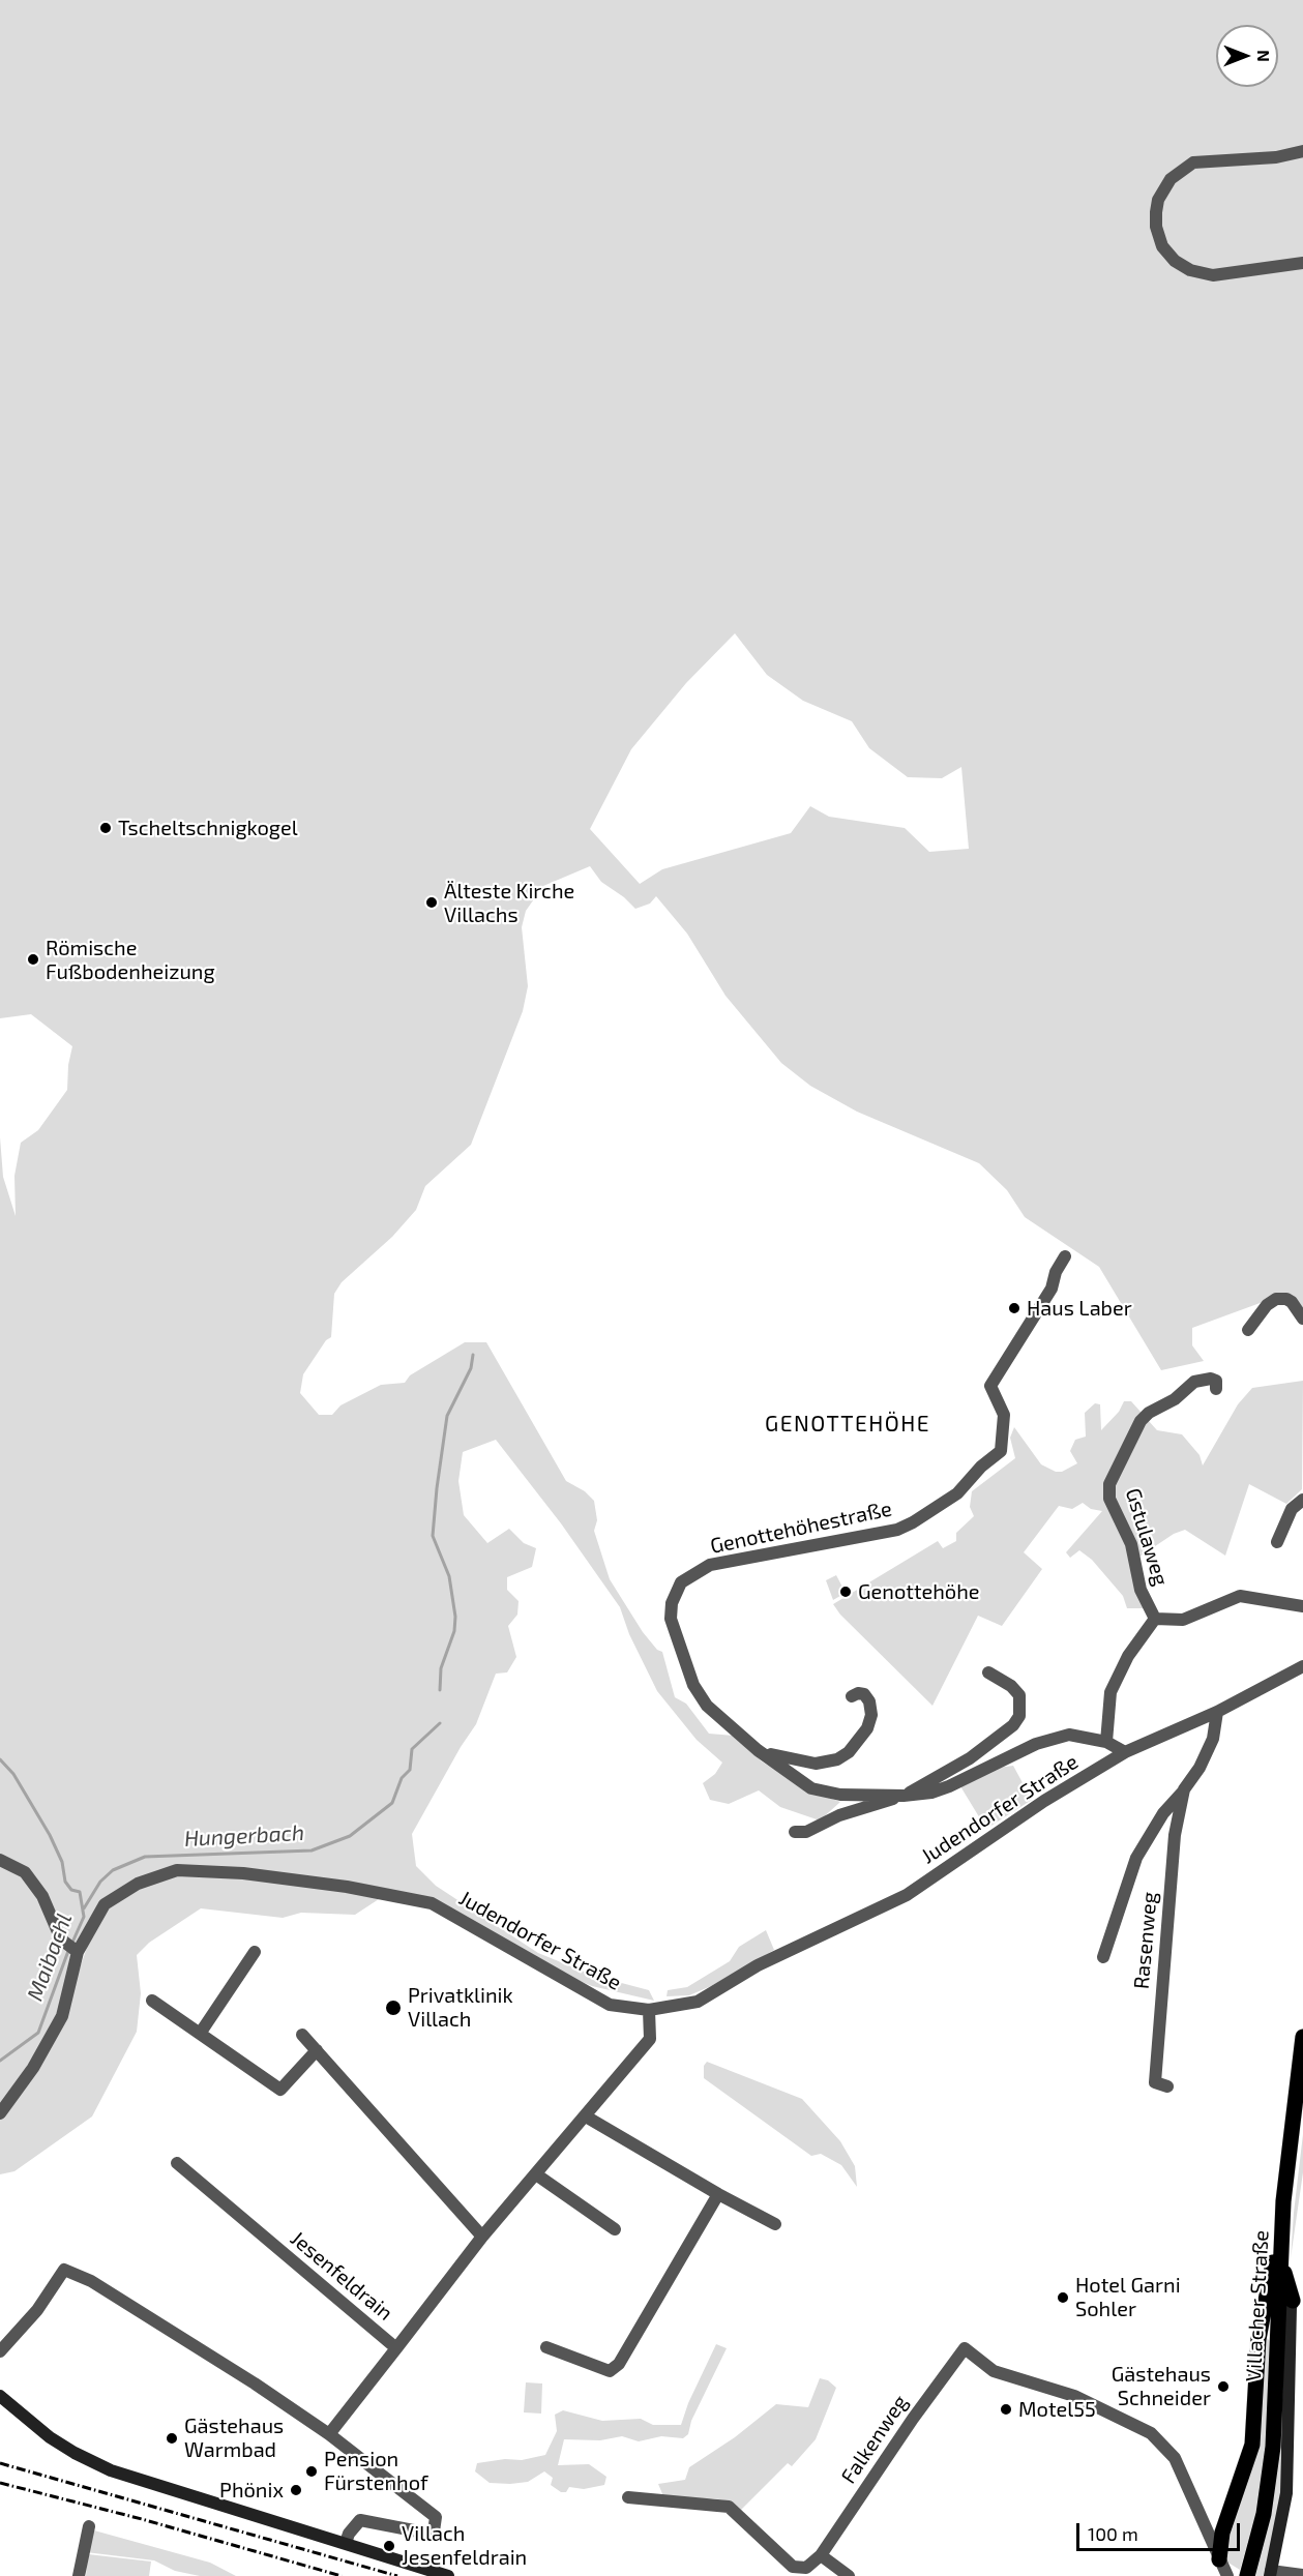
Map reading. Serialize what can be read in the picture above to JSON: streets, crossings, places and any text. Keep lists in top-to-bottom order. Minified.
{"streets":{"main road":["Villacher Straße"],"street":["Genottehöhestraße","Gstulaweg","Judendorfer Straße","Rasenweg","Jesenfeldrain","Falkenweg"]},"crossings":[["Genottehöhestraße","Judendorfer Straße"],["Judendorfer Straße","Rasenweg"]],"districts":["GENOTTEHÖHE"],"water":["Hungerbach","Maibachl"],"places":["Tscheltschnigkogel","Älteste Kirche Villachs","Römische Fußbodenheizung","Haus Laber","Genottehöhe","Privatklinik Villach","Hotel Garni Sohler","Gästehaus Schneider","Motel55","Gästehaus Warmbad","Pension Fürstenhof","Phönix","Villach Jesenfeldrain"],"scale_bar":"100 m","north":"right"}
